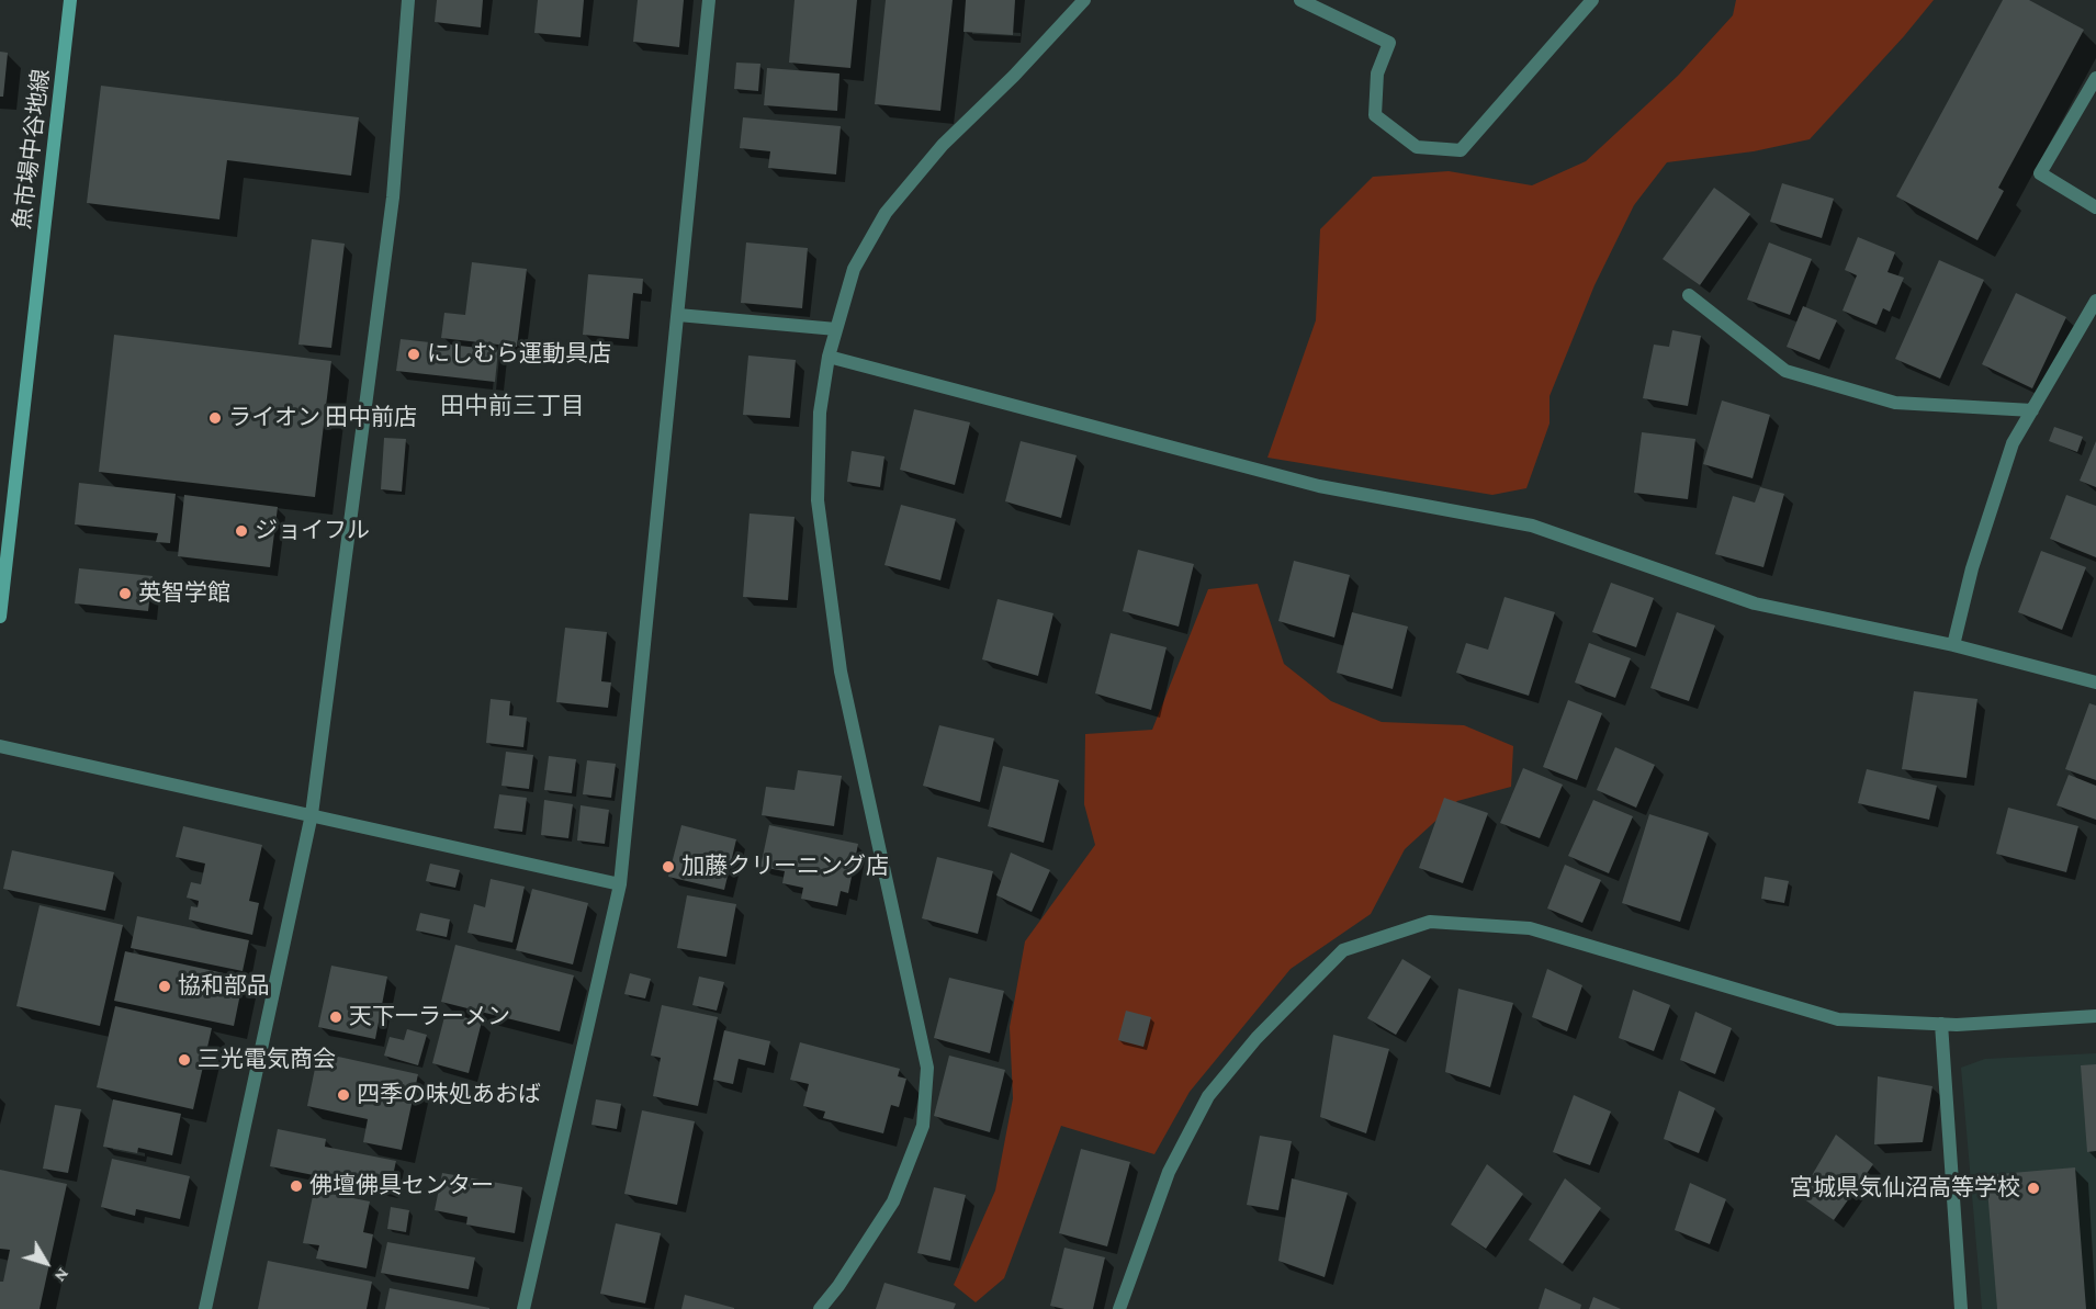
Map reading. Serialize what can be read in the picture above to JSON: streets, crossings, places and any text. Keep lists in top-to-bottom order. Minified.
{"streets":{"street":["魚市場中谷地線"]},"districts":["田中前三丁目"],"places":["にしむら運動具店","ライオン 田中前店","ジョイフル","英智学館","加藤クリーニング店","協和部品","天下一ラーメン","三光電気商会","四季の味処あおば","佛壇佛具センター","宮城県気仙沼高等学校"],"north":"bottom right"}
